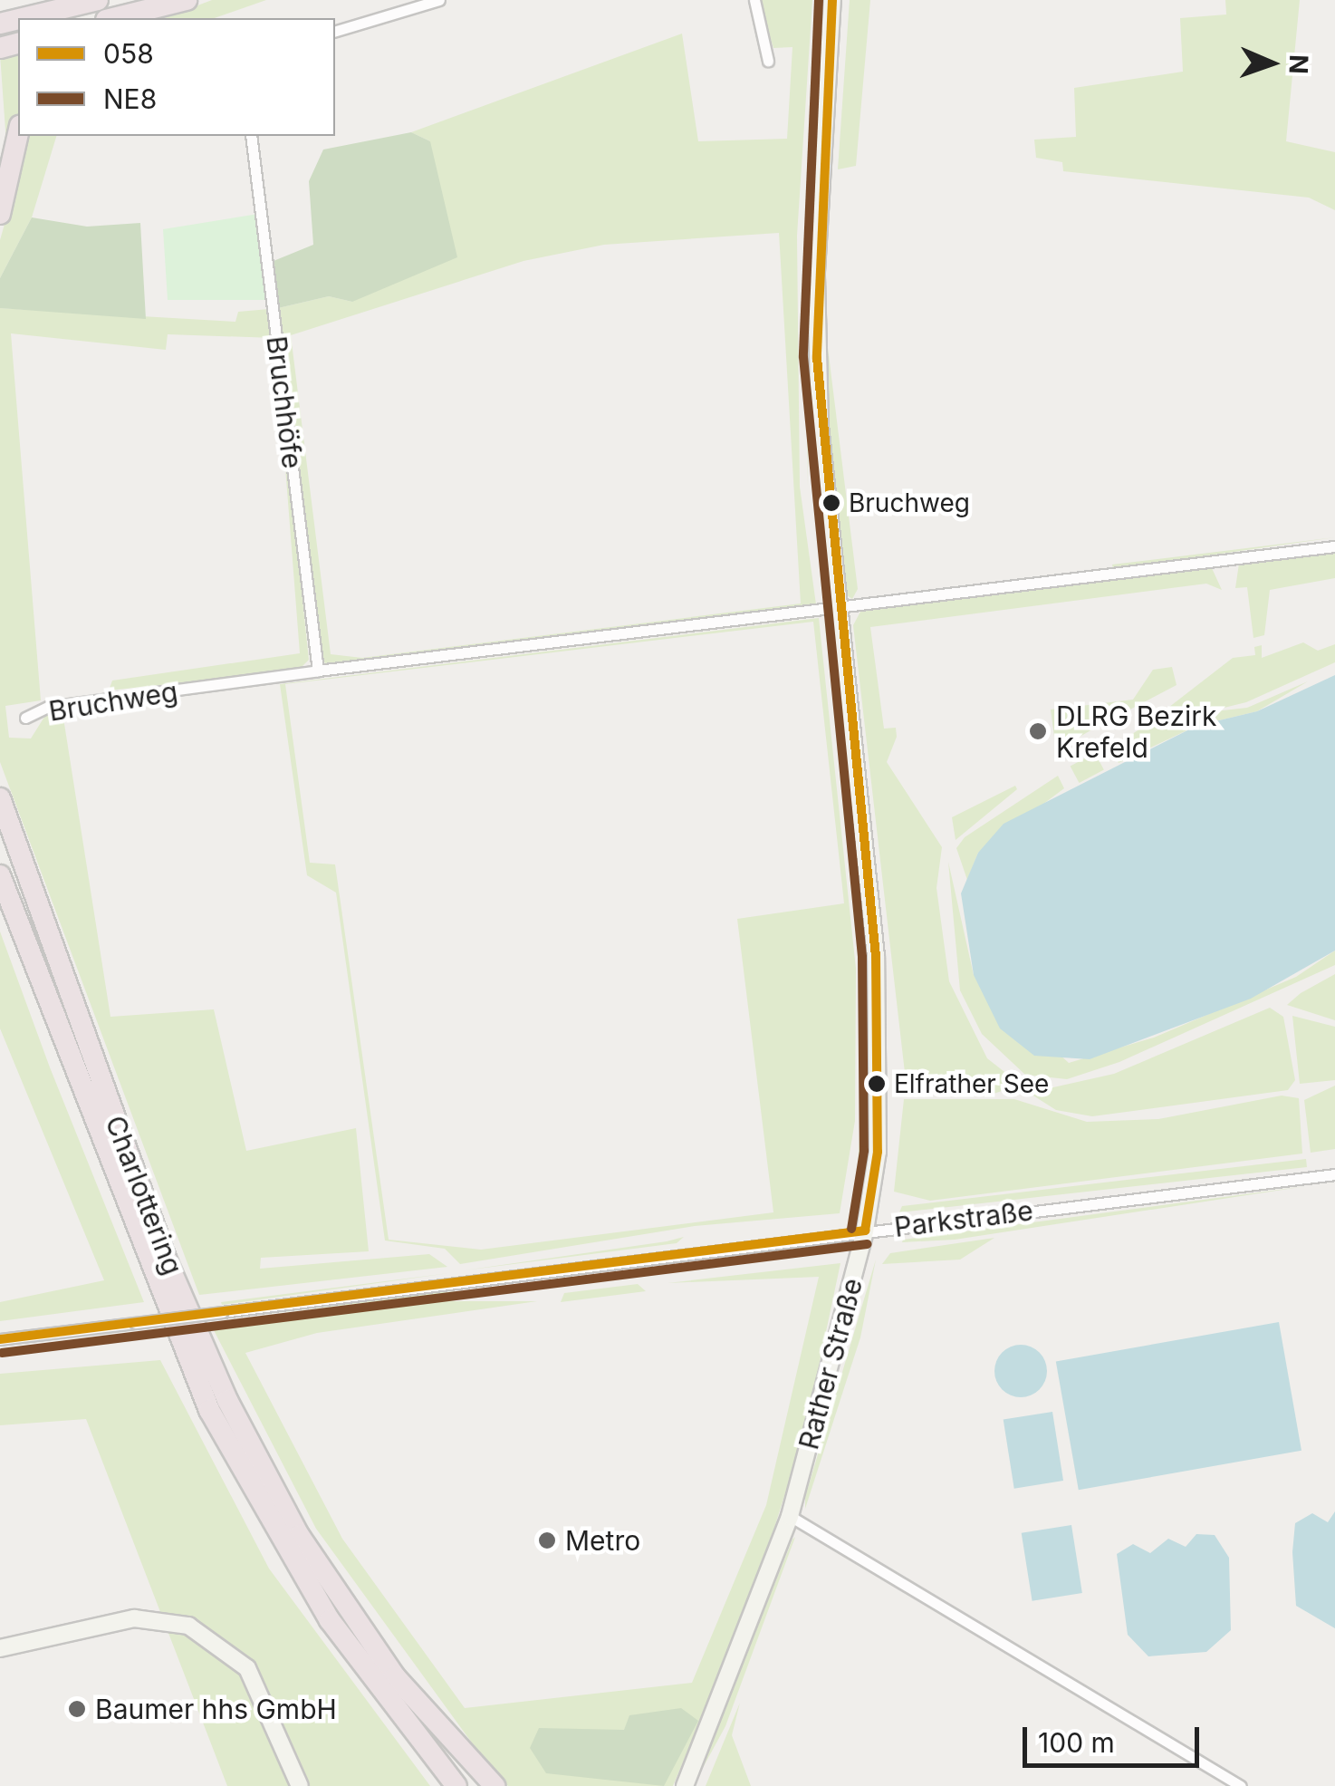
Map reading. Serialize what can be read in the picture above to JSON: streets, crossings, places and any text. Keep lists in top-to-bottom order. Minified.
{"streets":{"highway":["Charlottering"],"main road":["Rather Straße"],"street":["Bruchhöfe","Bruchweg","Parkstraße"]},"crossings":[["Bruchhöfe","Bruchweg"],["Bruchweg","Rather Straße"],["Parkstraße","Rather Straße"]],"places":["Bruchweg","DLRG Bezirk Krefeld","Elfrather See","Metro","Baumer hhs GmbH"],"lines":["transit line 058","transit line NE8"],"legend":["058","NE8"],"scale_bar":"100 m","north":"right"}
